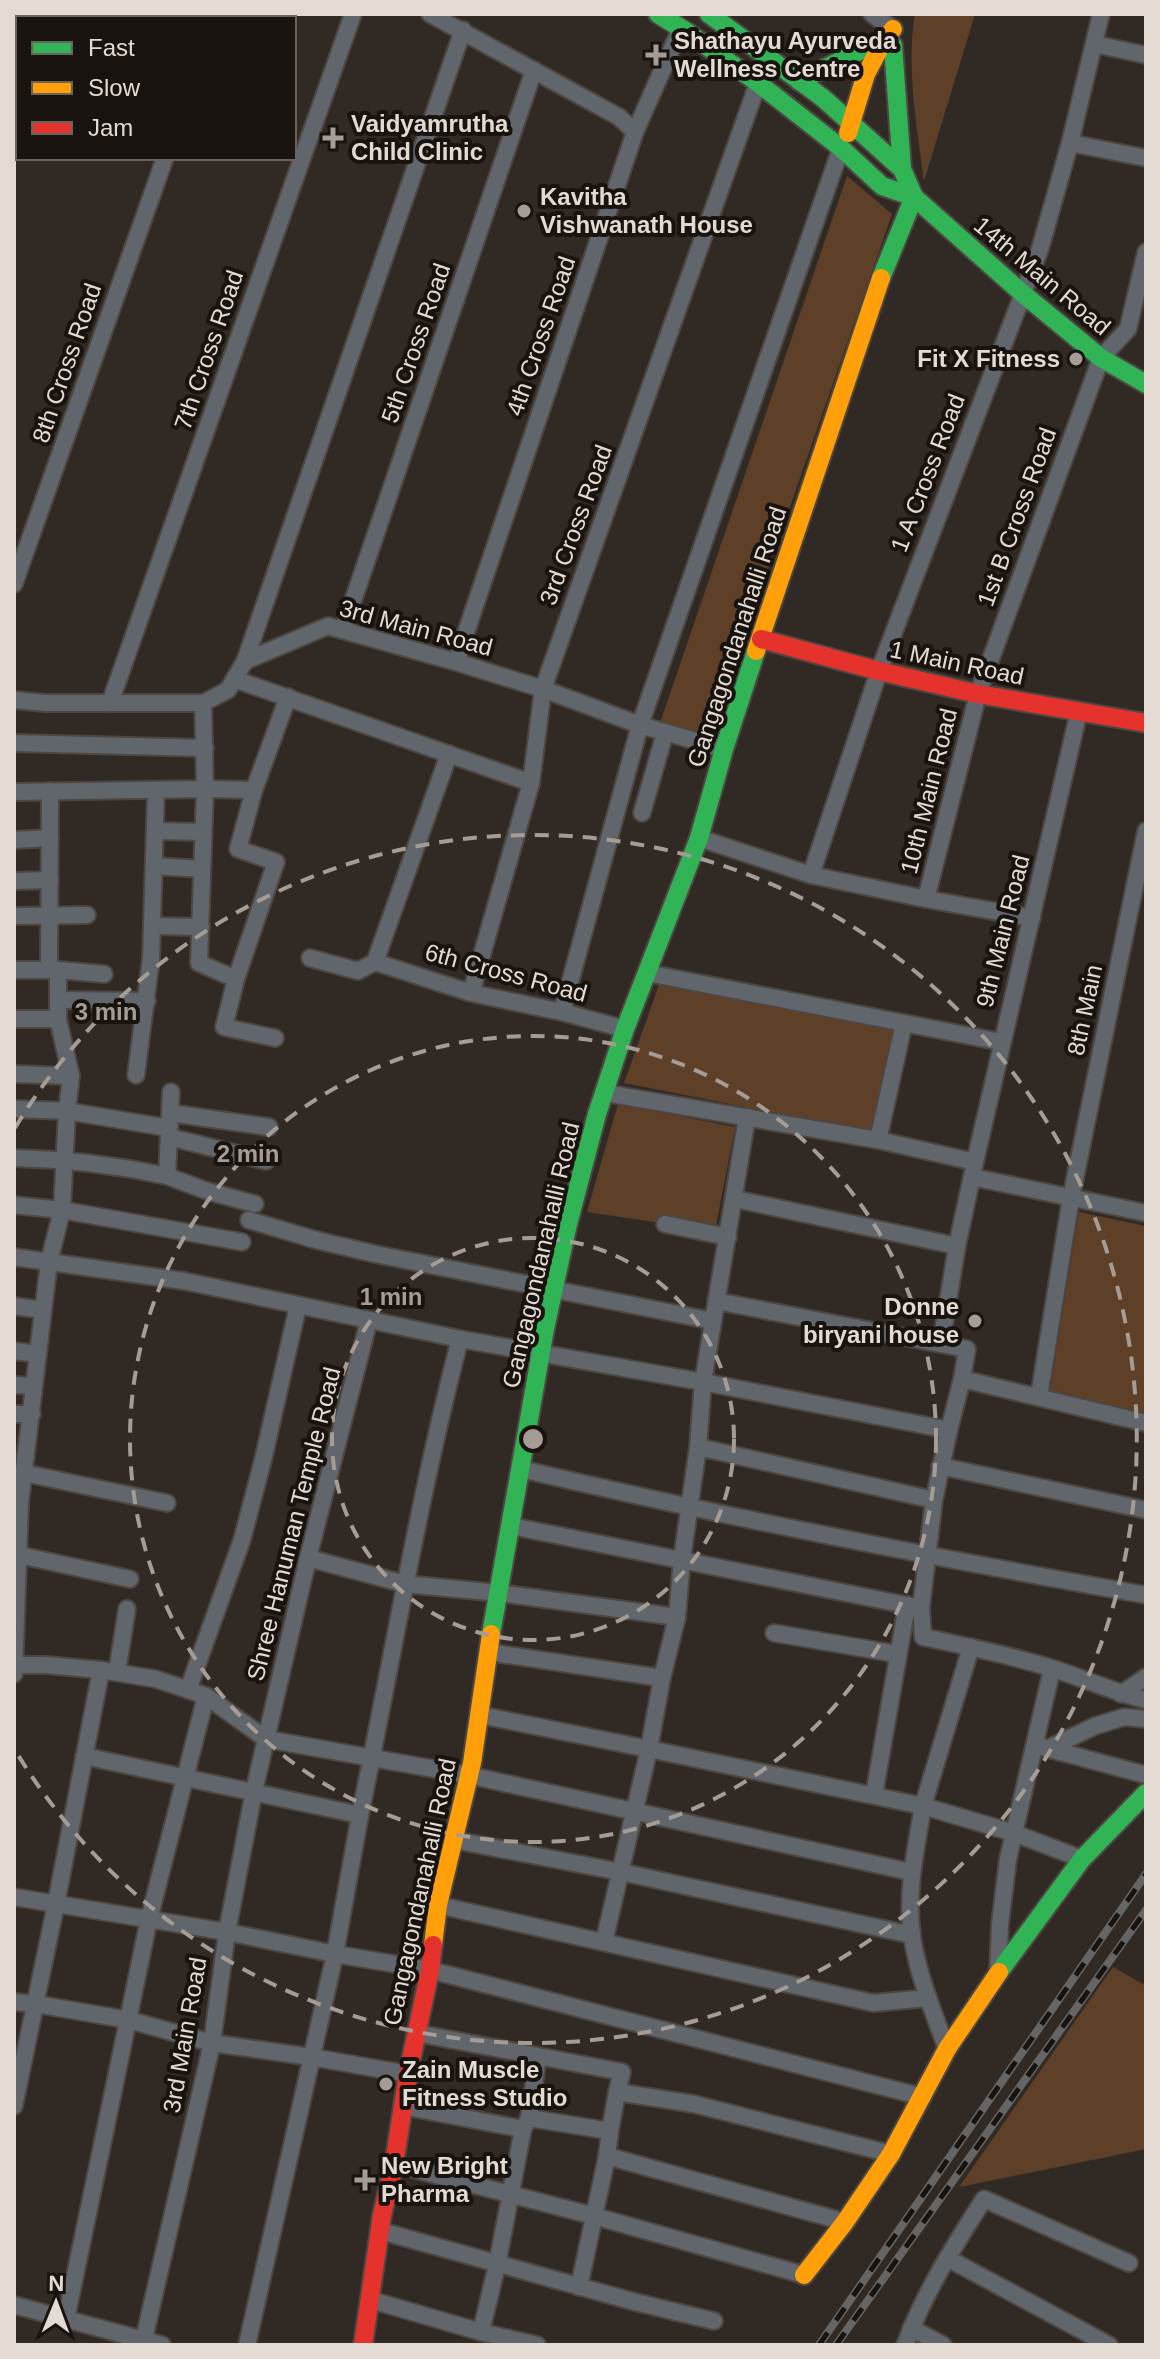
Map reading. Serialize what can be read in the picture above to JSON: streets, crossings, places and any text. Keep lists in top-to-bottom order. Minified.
{"streets":{"main road":["14th Main Road","Gangagondanahalli Road","1 Main Road"],"street":["4th Cross Road","5th Cross Road","7th Cross Road","8th Cross Road","1 A Cross Road","1st B Cross Road","3rd Cross Road","3rd Main Road","10th Main Road","9th Main Road","6th Cross Road","8th Main","Shree Hanuman Temple Road"]},"crossings":[["14th Main Road","1 A Cross Road"],["14th Main Road","1st B Cross Road"],["14th Main Road","Gangagondanahalli Road"],["4th Cross Road","3rd Main Road"],["5th Cross Road","3rd Main Road"],["1 A Cross Road","1 Main Road"],["1st B Cross Road","1 Main Road"],["1st B Cross Road","10th Main Road"],["3rd Cross Road","3rd Main Road"],["3rd Cross Road","6th Cross Road"],["3rd Main Road","Gangagondanahalli Road"],["3rd Main Road","Shree Hanuman Temple Road"],["Gangagondanahalli Road","1 Main Road"],["Gangagondanahalli Road","6th Cross Road"],["1 Main Road","10th Main Road"],["1 Main Road","9th Main Road"]],"places":{"health":["Shathayu Ayurveda Wellness Centre","Vaidyamrutha Child Clinic","New Bright Pharma"],"other":["Kavitha Vishwanath House","Fit X Fitness","Donne biryani house","Zain Muscle Fitness Studio"]},"legend":["Fast","Slow","Jam"],"north":"top","rings":["3 min","2 min","1 min"]}
